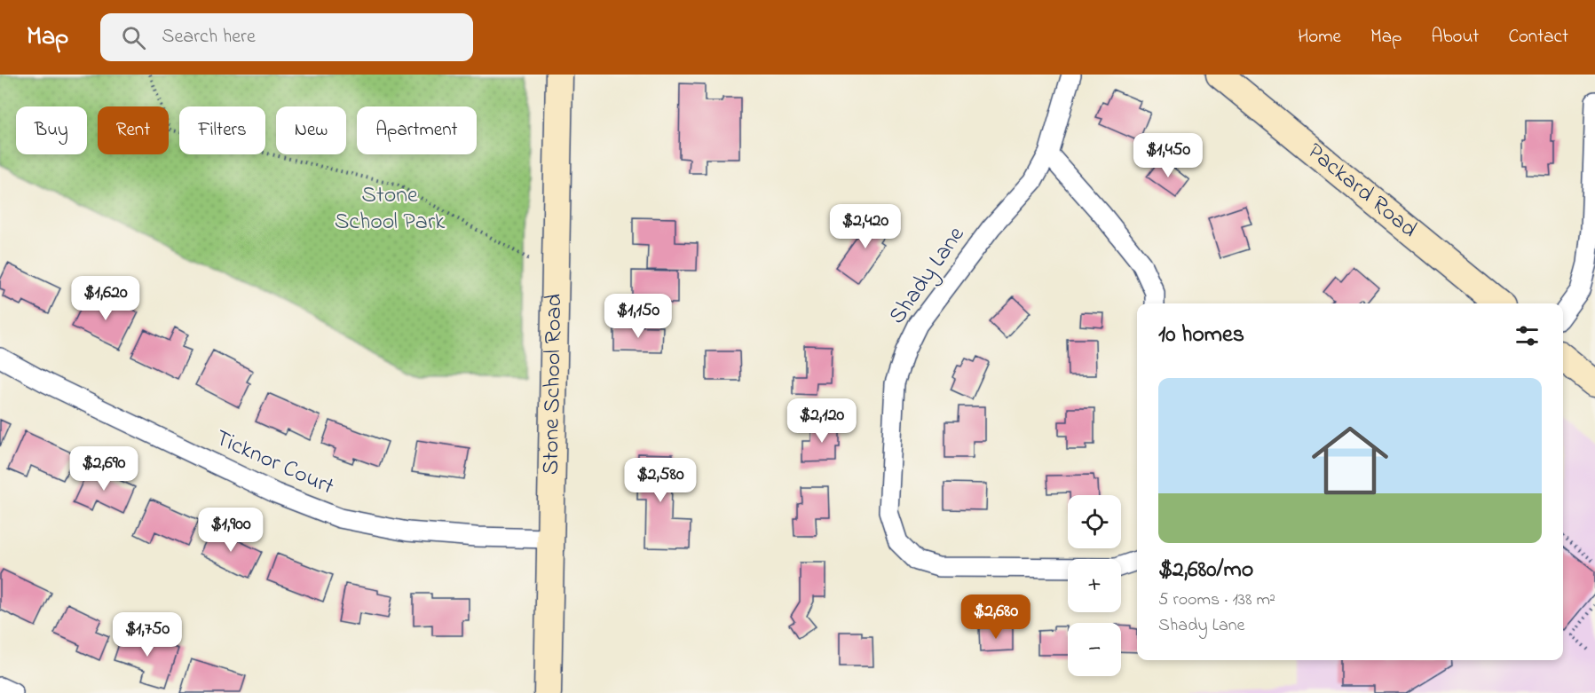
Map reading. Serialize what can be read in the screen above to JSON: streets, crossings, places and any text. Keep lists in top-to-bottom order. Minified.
{"streets":{"main road":["Packard Road","Stone School Road"],"street":["Shady Lane","Ticknor Court"]},"crossings":[["Stone School Road","Ticknor Court"]],"parks":["Stone School Park"],"page":{"header":"Map","search":"Search here","nav":["Home","Map","About","Contact"],"chip":["Buy","Rent","Filters","New","Apartment"],"price":["$1,450","$2,420","$1,620","$1,150","$2,120","$2,690","$2,580","$1,900","$2,680","$1,750"],"heading":"10 homes","list":[{"name":"$2,680/mo","note":"5 rooms · 138 m² · Shady Lane"}],"map_buttons":["+","−"]}}
